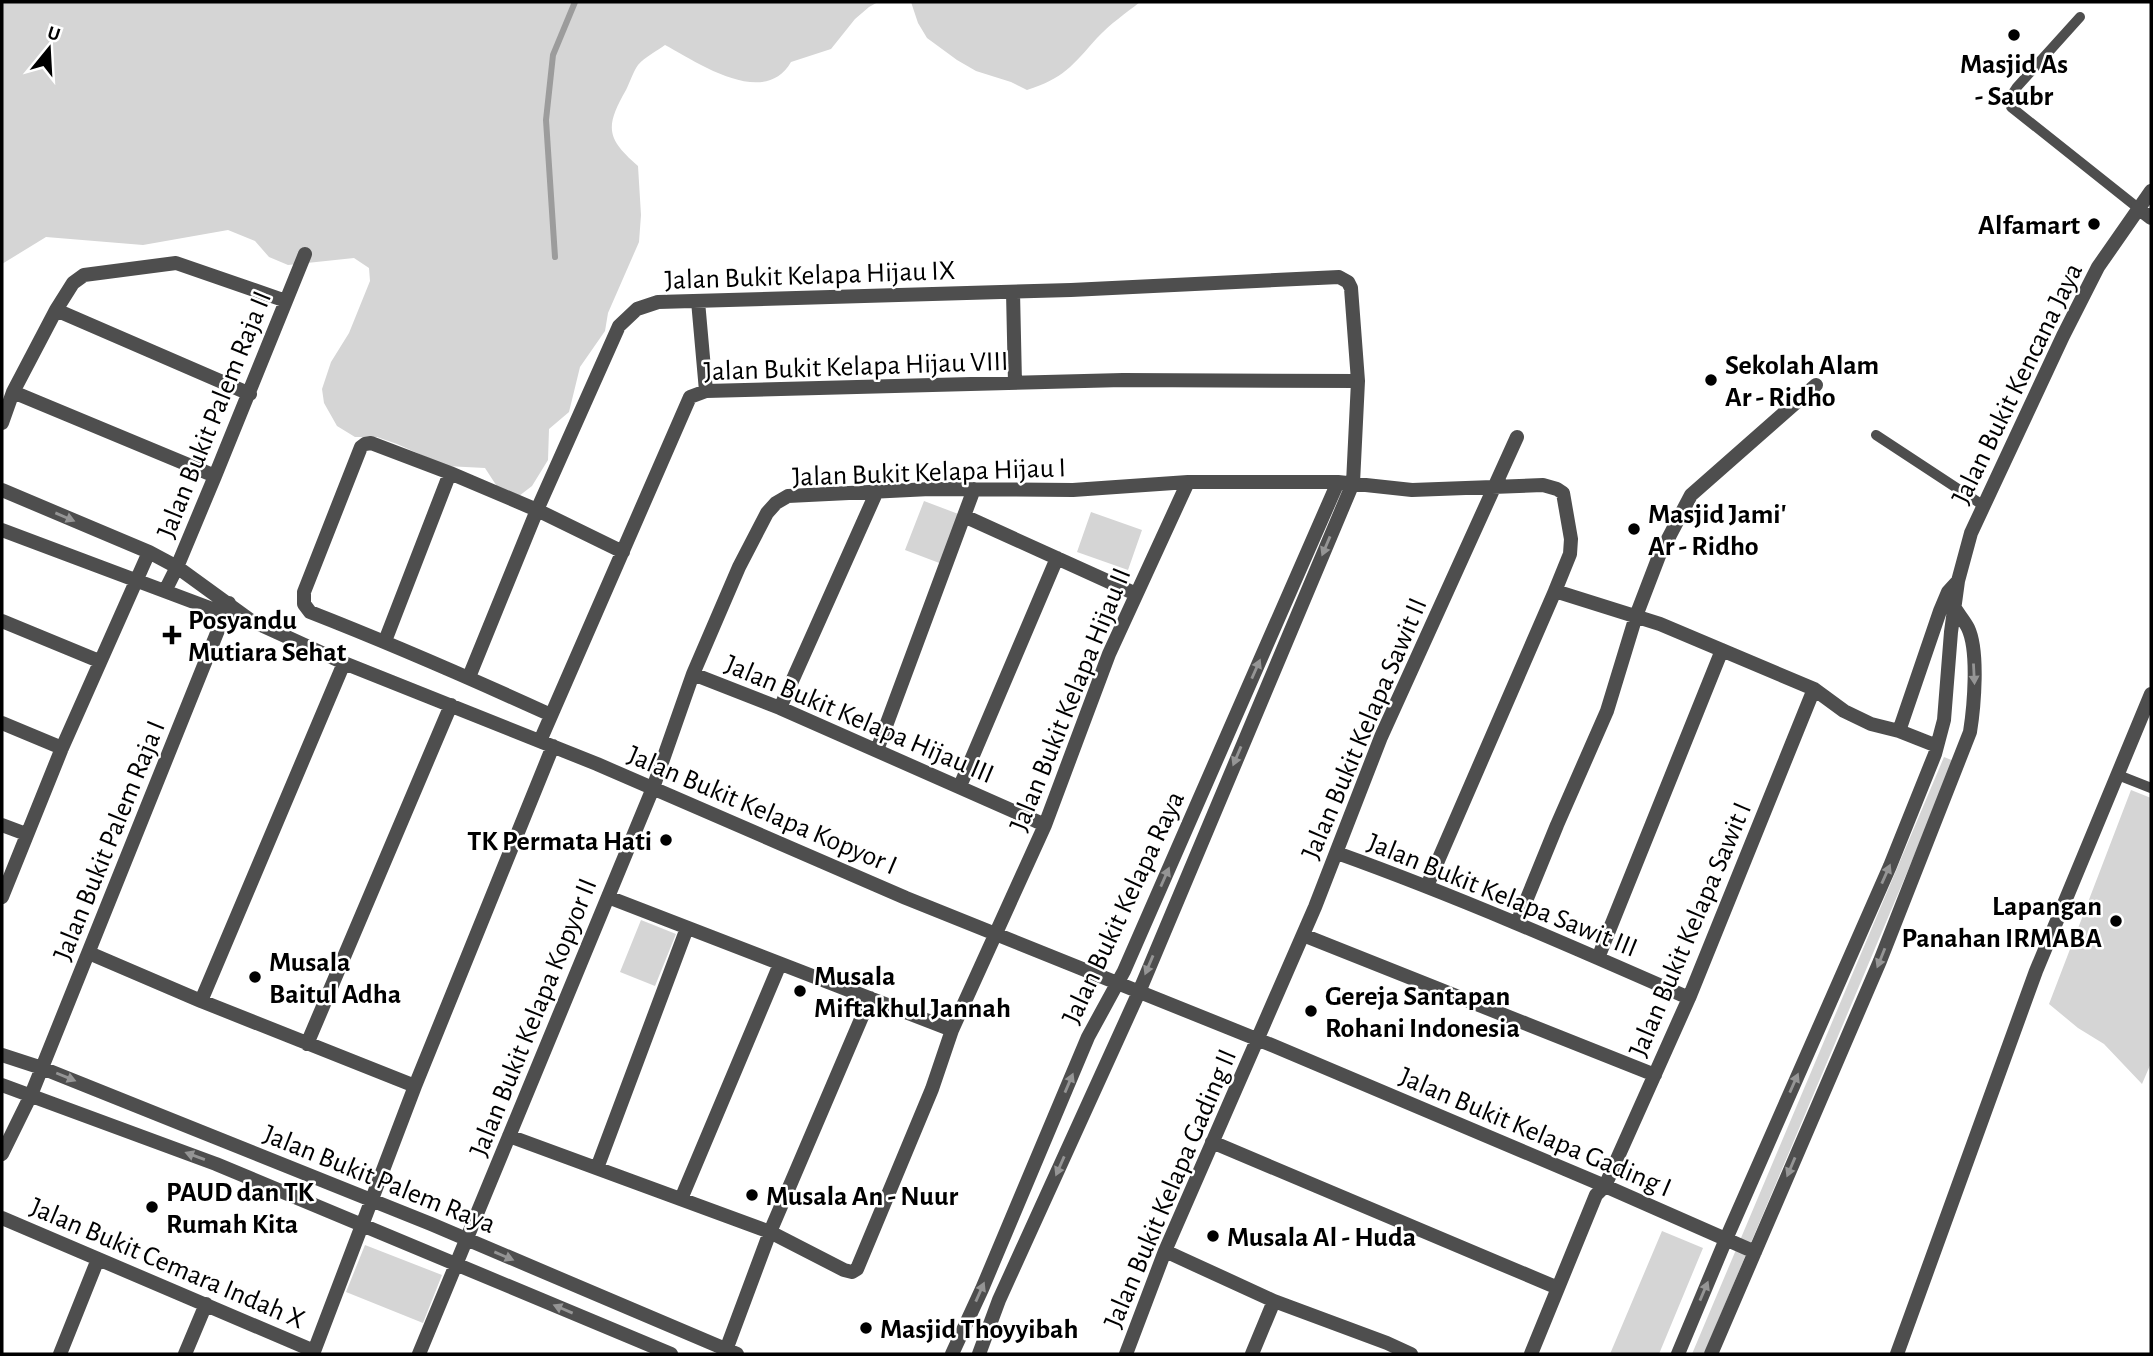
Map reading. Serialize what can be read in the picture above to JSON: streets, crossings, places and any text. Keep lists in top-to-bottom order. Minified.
{"streets":{"street":["Jalan Bukit Kelapa Hijau IX","Jalan Bukit Kelapa Hijau VIII","Jalan Bukit Kencana Jaya","Jalan Bukit Palem Raja II","Jalan Bukit Kelapa Hijau I","Jalan Bukit Kelapa Hijau II","Jalan Bukit Kelapa Hijau III","Jalan Bukit Kelapa Sawit II","Jalan Bukit Kelapa Kopyor I","Jalan Bukit Palem Raja I","Jalan Bukit Kelapa Sawit III","Jalan Bukit Kelapa Raya","Jalan Bukit Kelapa Sawit I","Jalan Bukit Kelapa Kopyor II","Jalan Bukit Kelapa Gading I","Jalan Bukit Palem Raya","Jalan Bukit Kelapa Gading II","Jalan Bukit Cemara Indah X"]},"crossings":[["Jalan Bukit Kelapa Hijau IX","Jalan Bukit Kelapa Hijau VIII"],["Jalan Bukit Kelapa Hijau VIII","Jalan Bukit Kelapa Kopyor I"],["Jalan Bukit Kelapa Hijau VIII","Jalan Bukit Palem Raya"],["Jalan Bukit Kelapa Hijau VIII","Jalan Bukit Cemara Indah X"],["Jalan Bukit Kencana Jaya","Jalan Bukit Kelapa Gading I"],["Jalan Bukit Kelapa Hijau I","Jalan Bukit Kelapa Hijau II"],["Jalan Bukit Kelapa Hijau I","Jalan Bukit Kelapa Hijau III"],["Jalan Bukit Kelapa Hijau I","Jalan Bukit Kelapa Sawit II"],["Jalan Bukit Kelapa Hijau I","Jalan Bukit Kelapa Kopyor I"],["Jalan Bukit Kelapa Hijau I","Jalan Bukit Kelapa Raya"],["Jalan Bukit Kelapa Hijau I","Jalan Bukit Kelapa Kopyor II"],["Jalan Bukit Kelapa Hijau II","Jalan Bukit Kelapa Hijau III"],["Jalan Bukit Kelapa Hijau II","Jalan Bukit Kelapa Kopyor I"],["Jalan Bukit Kelapa Sawit II","Jalan Bukit Kelapa Kopyor I"],["Jalan Bukit Kelapa Sawit II","Jalan Bukit Kelapa Sawit III"],["Jalan Bukit Kelapa Sawit II","Jalan Bukit Kelapa Gading I"],["Jalan Bukit Kelapa Sawit II","Jalan Bukit Kelapa Gading II"],["Jalan Bukit Kelapa Kopyor I","Jalan Bukit Palem Raja I"],["Jalan Bukit Kelapa Kopyor I","Jalan Bukit Kelapa Raya"],["Jalan Bukit Kelapa Kopyor I","Jalan Bukit Kelapa Kopyor II"],["Jalan Bukit Kelapa Kopyor I","Jalan Bukit Kelapa Gading I"],["Jalan Bukit Kelapa Kopyor I","Jalan Bukit Kelapa Gading II"],["Jalan Bukit Palem Raja I","Jalan Bukit Palem Raya"],["Jalan Bukit Kelapa Sawit III","Jalan Bukit Kelapa Sawit I"],["Jalan Bukit Kelapa Sawit I","Jalan Bukit Kelapa Gading I"],["Jalan Bukit Kelapa Kopyor II","Jalan Bukit Palem Raya"],["Jalan Bukit Kelapa Gading I","Jalan Bukit Kelapa Gading II"]],"places":{"other":["Masjid As - Saubr","Alfamart","Sekolah Alam Ar - Ridho","Masjid Jami' Ar - Ridho","TK Permata Hati","Lapangan Panahan IRMABA","Musala Baitul Adha","Musala Miftakhul Jannah","Gereja Santapan Rohani Indonesia","Musala An - Nuur","PAUD dan TK Rumah Kita","Musala Al - Huda","Masjid Thoyyibah"],"health":["Posyandu Mutiara Sehat"]},"north":"top"}
